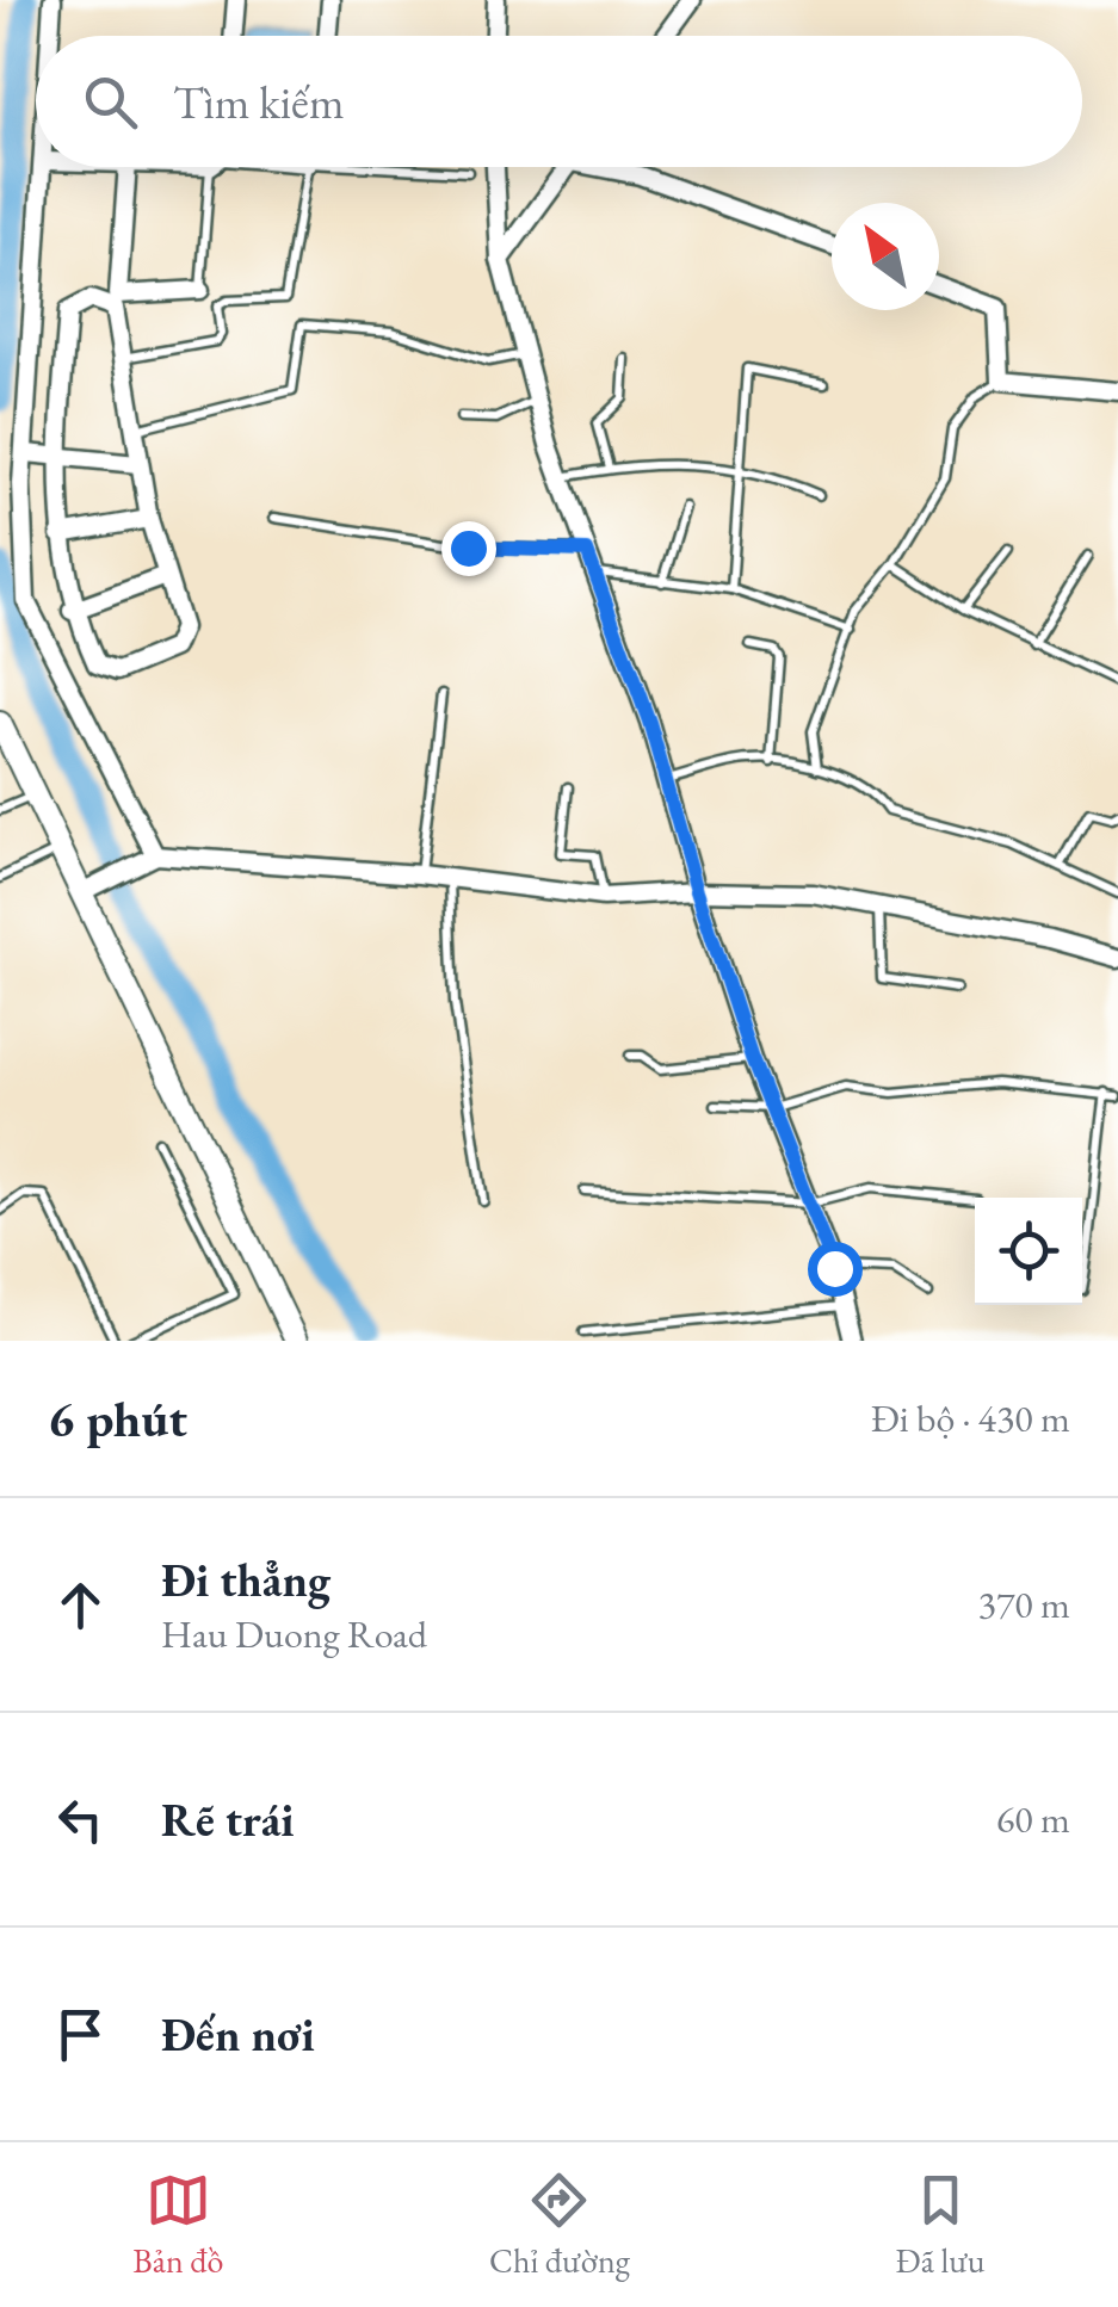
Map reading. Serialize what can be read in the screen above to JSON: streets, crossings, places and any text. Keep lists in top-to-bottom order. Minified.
{"north":"top left","page":{"search":"Tìm kiếm","heading":["6 phút","Đi bộ · 430 m"],"list":[["Đi thẳng","Hau Duong Road","370 m"],["Rẽ trái","60 m"],"Đến nơi"],"nav":["Bản đồ","Chỉ đường","Đã lưu"]}}
